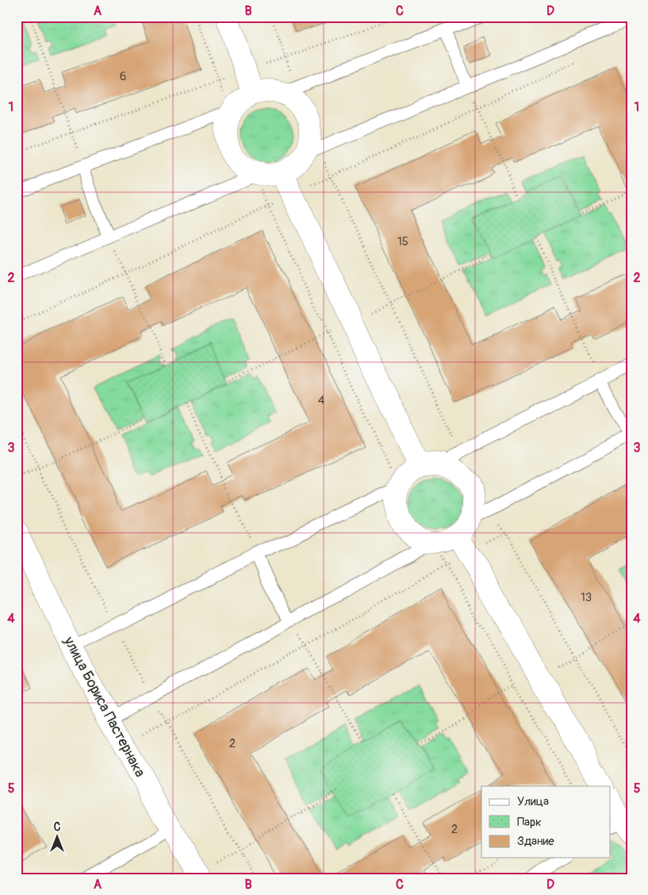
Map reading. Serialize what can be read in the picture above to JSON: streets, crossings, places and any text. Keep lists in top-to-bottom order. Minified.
{"streets":{"street":["улица Бориса Пастернака"]},"house_numbers":["6","15","4","13","2","2"],"legend":["Улица","Парк","Здание"],"north":"top","grid":{"columns":["A","B","C","D"],"rows":["1","2","3","4","5"]}}
